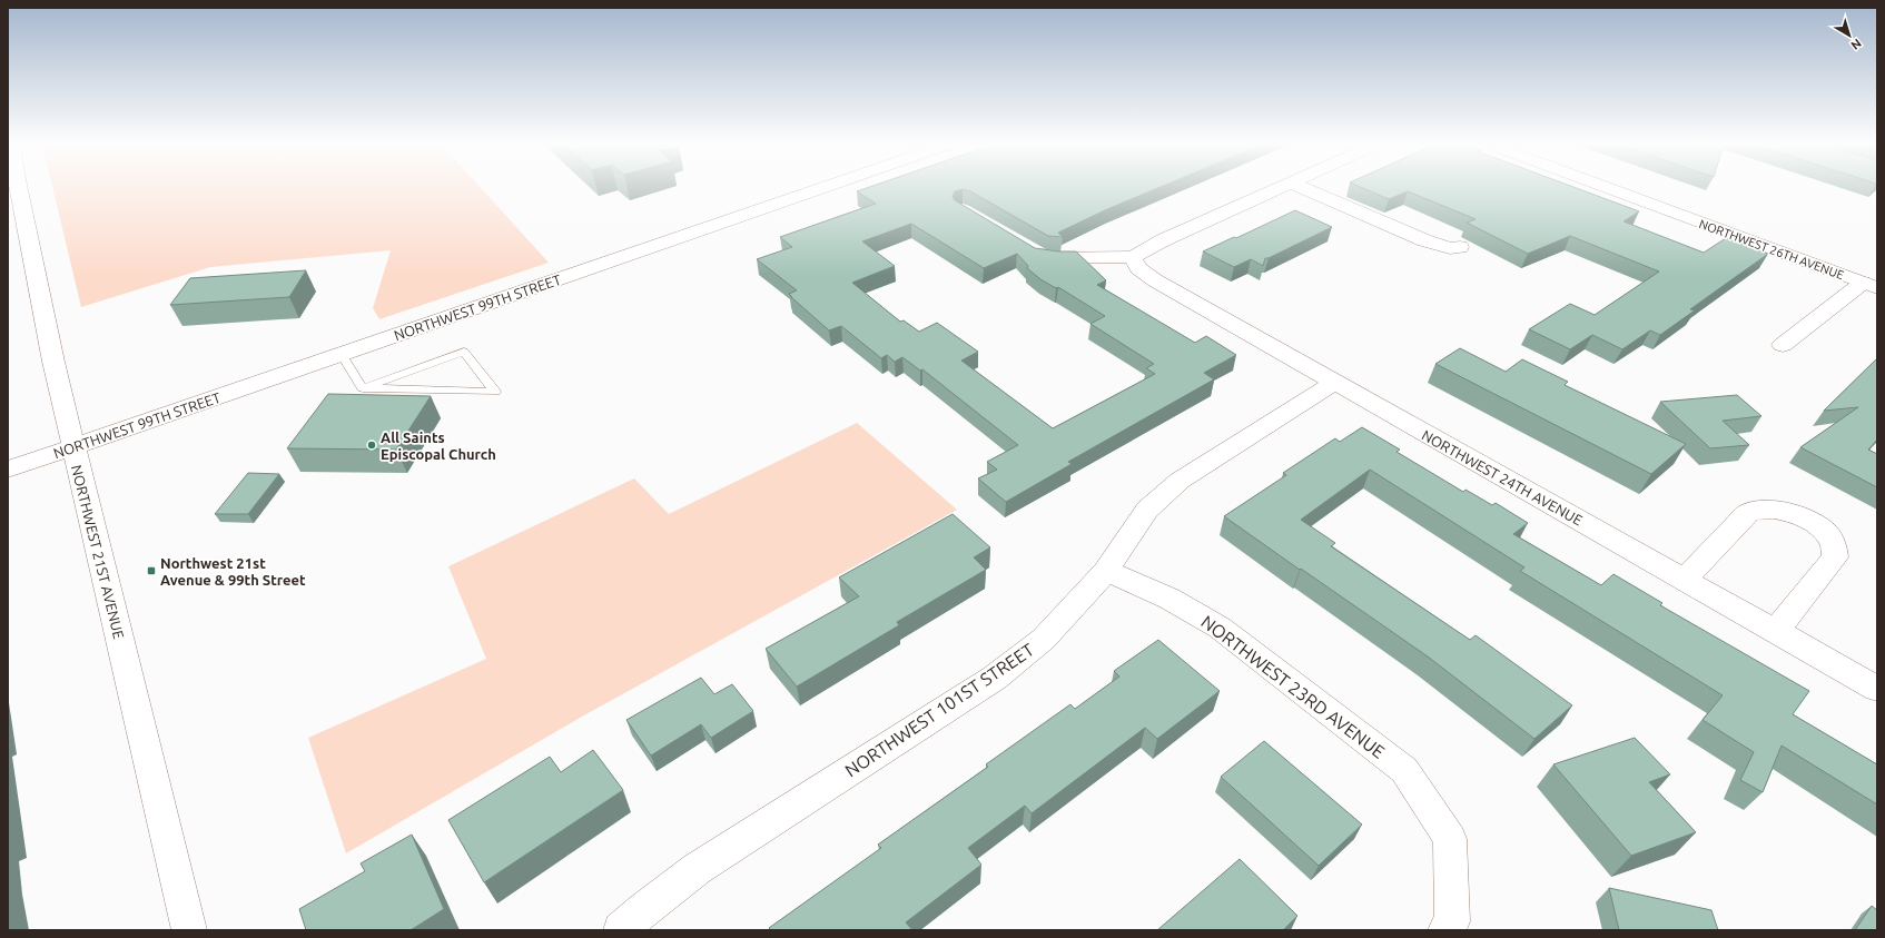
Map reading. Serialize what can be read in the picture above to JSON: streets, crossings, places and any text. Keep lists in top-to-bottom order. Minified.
{"streets":{"street":["NORTHWEST 26TH AVENUE","NORTHWEST 99TH STREET","NORTHWEST 24TH AVENUE","NORTHWEST 21ST AVENUE","NORTHWEST 23RD AVENUE","NORTHWEST 101ST STREET"]},"crossings":[["NORTHWEST 99TH STREET","NORTHWEST 21ST AVENUE"],["NORTHWEST 24TH AVENUE","NORTHWEST 101ST STREET"],["NORTHWEST 23RD AVENUE","NORTHWEST 101ST STREET"]],"places":{"other":["All Saints Episcopal Church"],"transit":["Northwest 21st Avenue & 99th Street"]},"north":"bottom right"}
